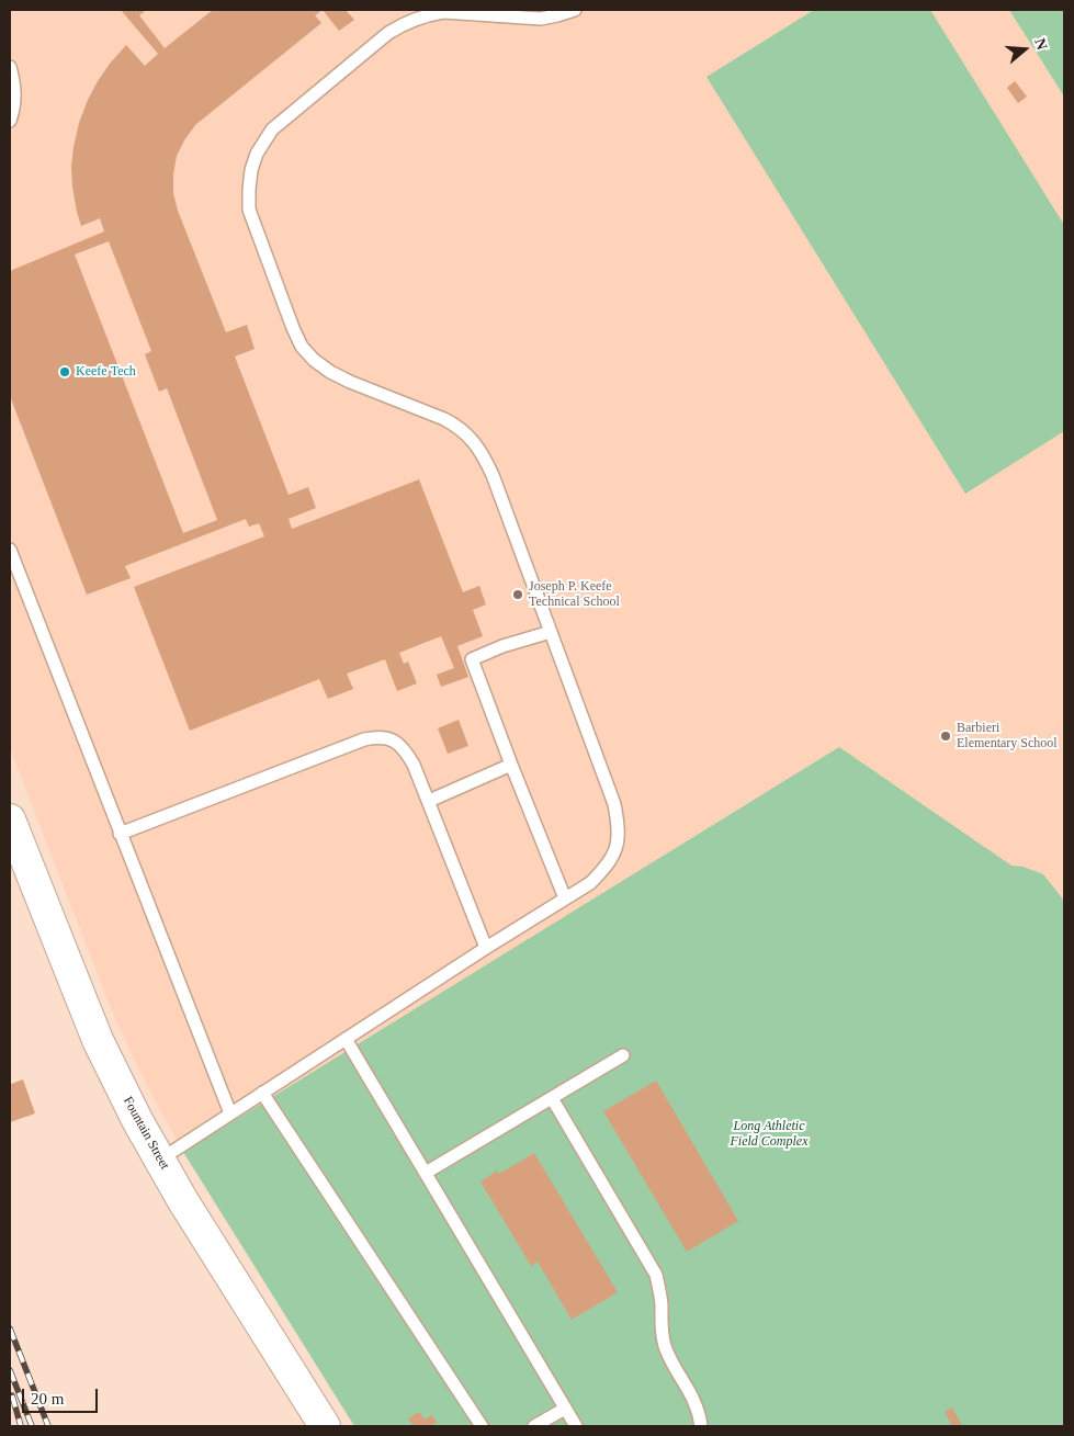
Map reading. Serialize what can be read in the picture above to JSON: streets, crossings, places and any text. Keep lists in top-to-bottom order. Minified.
{"streets":{"street":["Fountain Street"]},"parks":["Long Athletic Field Complex"],"places":["Keefe Tech","Joseph P. Keefe Technical School","Barbieri Elementary School"],"scale_bar":"20 m","north":"right"}
